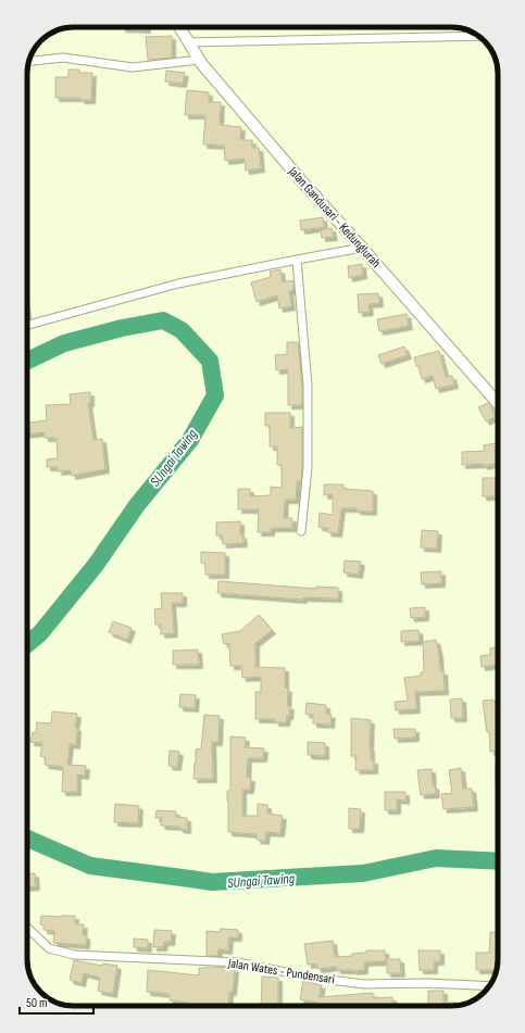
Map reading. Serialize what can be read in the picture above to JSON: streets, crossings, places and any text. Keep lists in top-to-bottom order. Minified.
{"streets":{"street":["Jalan Gandusari - Kedunglurah","Jalan Wates - Pundensari"]},"water":["SUngai Tawing"],"scale_bar":"50 m"}
